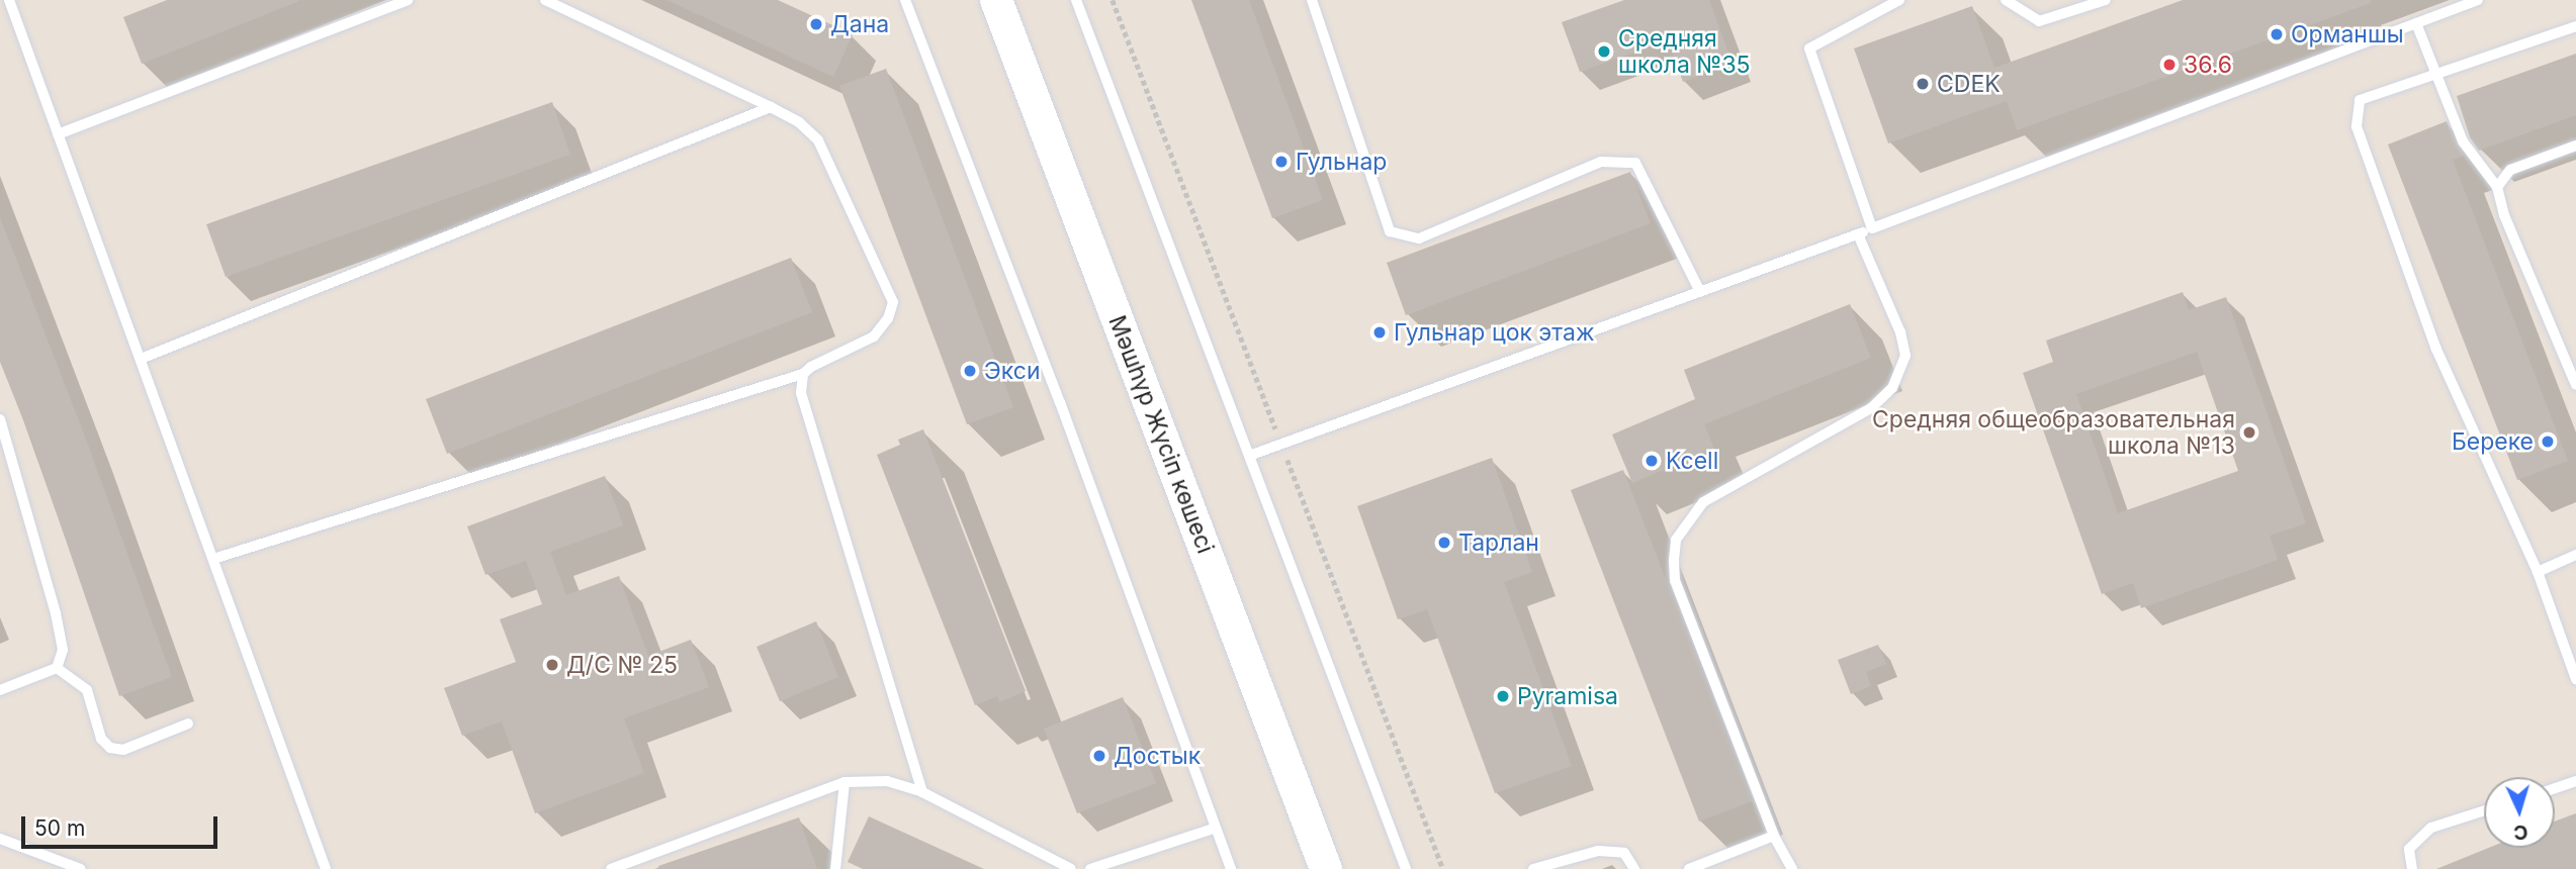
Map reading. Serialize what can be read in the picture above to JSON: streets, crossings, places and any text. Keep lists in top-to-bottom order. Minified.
{"streets":{"main road":["Мәшһүр Жүсіп көшесі"]},"places":["Дана","Орманшы","Средняя школа №35","36.6","CDEK","Гульнар","Гульнар цок этаж","Экси","Средняя общеобразовательная школа №13","Береке","Kcell","Тарлан","Д/С № 25","Pyramisa","Достык"],"scale_bar":"50 m","north":"bottom"}
